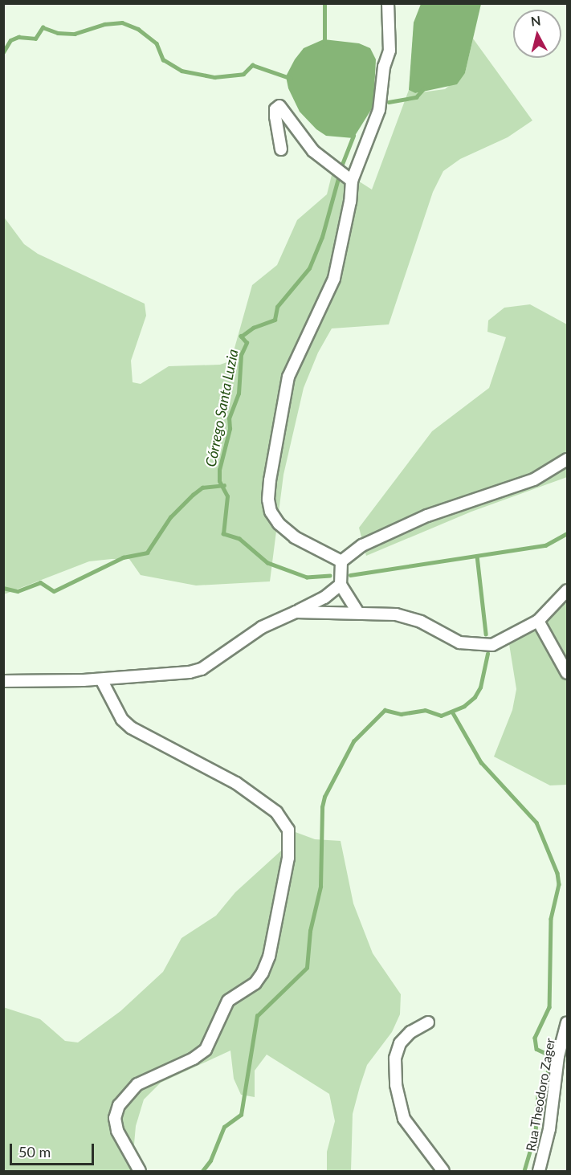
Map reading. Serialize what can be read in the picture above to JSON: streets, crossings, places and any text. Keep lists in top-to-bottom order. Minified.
{"streets":{"street":["Rua Theodoro Zager"]},"water":["Córrego Santa Luzia"],"scale_bar":"50 m","north":"top"}
